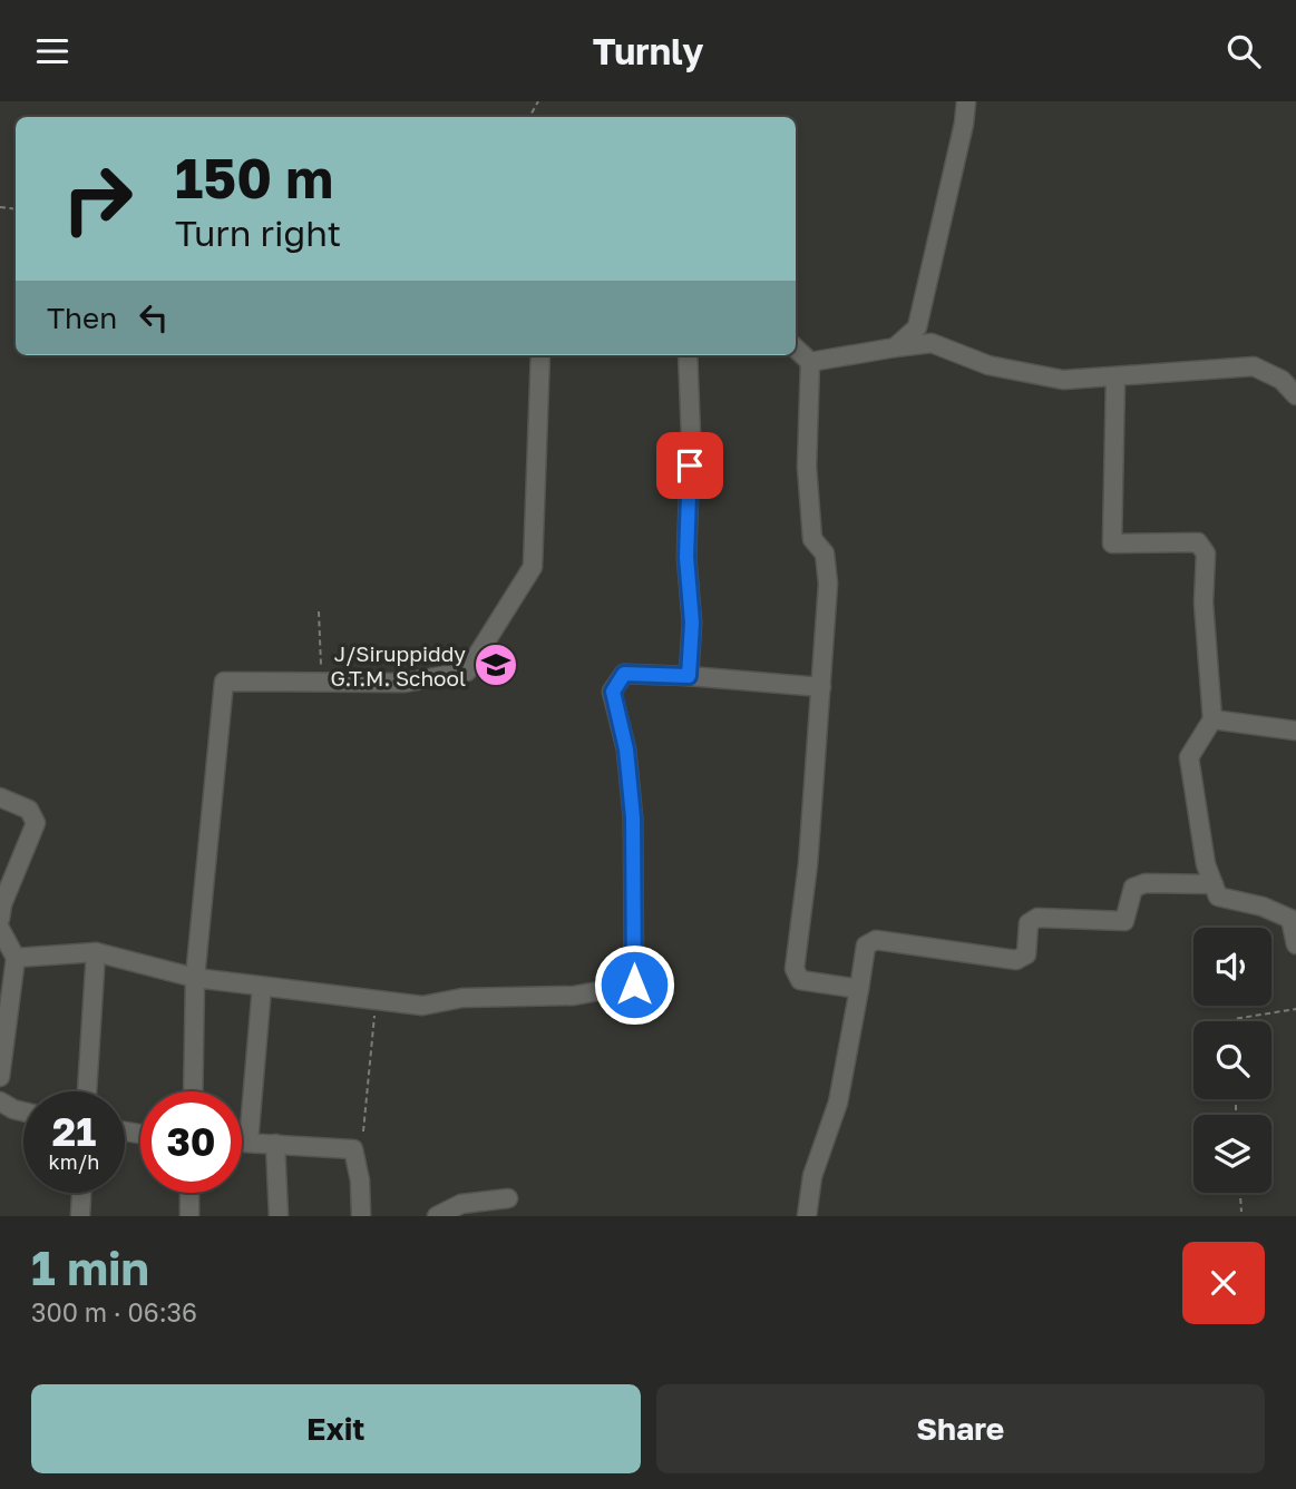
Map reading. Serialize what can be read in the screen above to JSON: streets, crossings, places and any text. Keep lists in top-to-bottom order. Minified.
{"places":{"school or university":["J/Siruppiddy G.T.M. School"]},"page":{"header":"Turnly","turn":["150 m","Turn right"],"then":"Then","speed":"21 km/h","limit":"30","heading":["1 min","300 m · 06:36"],"buttons":["Exit","Share"]}}
